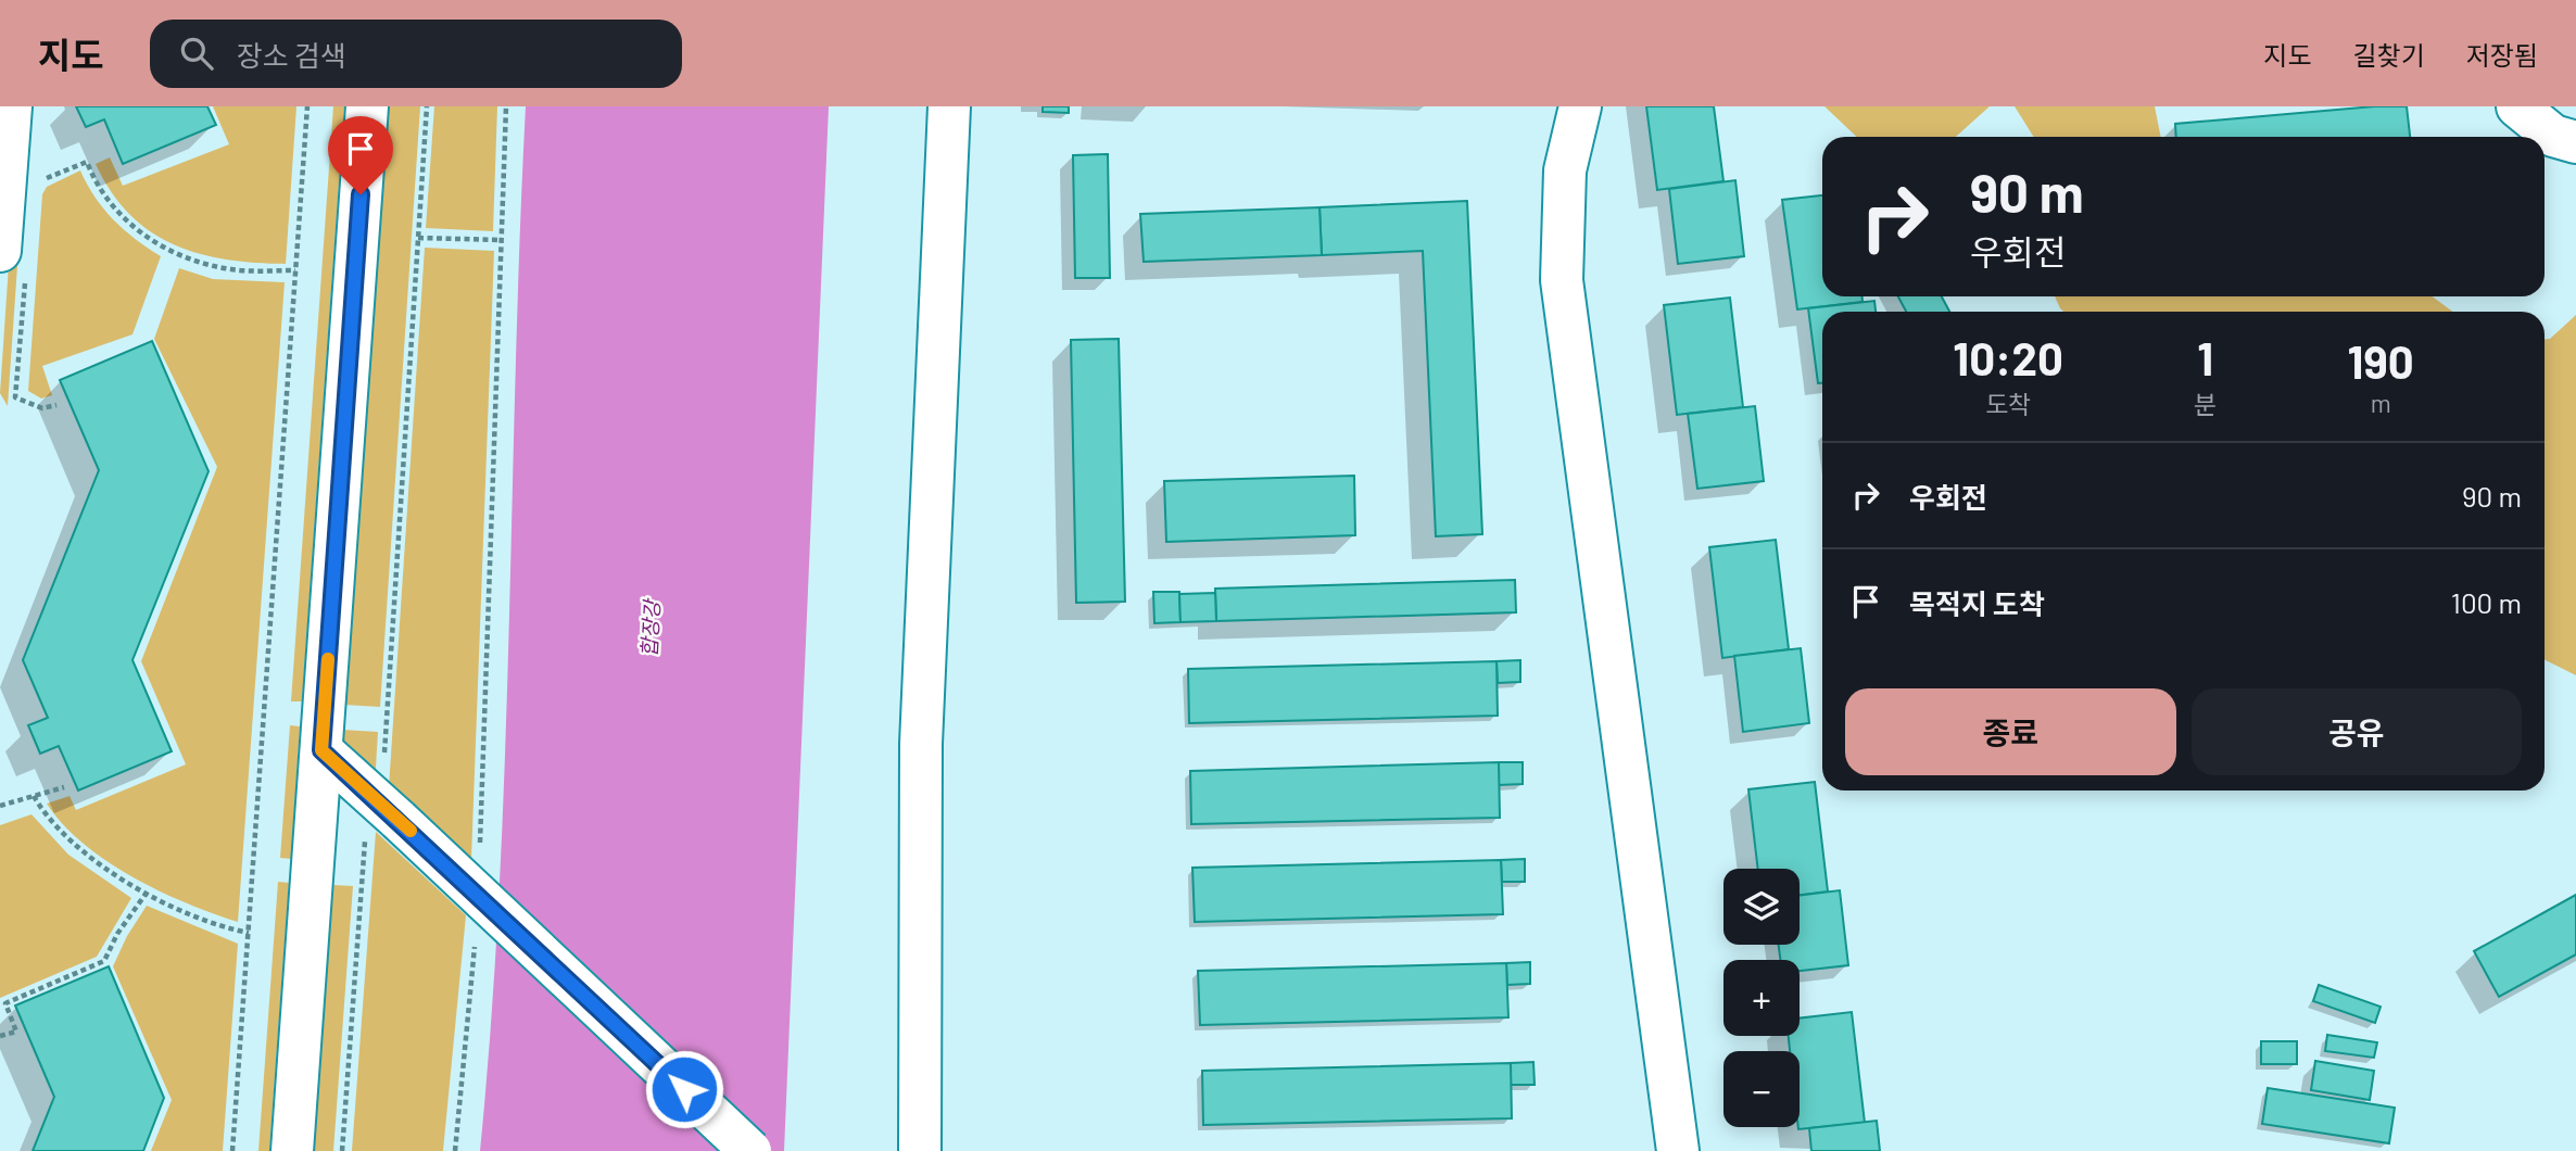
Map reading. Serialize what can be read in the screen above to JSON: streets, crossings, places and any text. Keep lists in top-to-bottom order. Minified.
{"water":["합장강"],"page":{"header":"지도","search":"장소 검색","nav":["지도","길찾기","저장됨"],"turn":["90 m","우회전"],"eta":["10:20","도착","1","분","190","m"],"list":[{"name":"우회전","value":"90 m"},{"name":"목적지 도착","value":"100 m"}],"buttons":["종료","공유"],"map_buttons":["+","−"]}}
